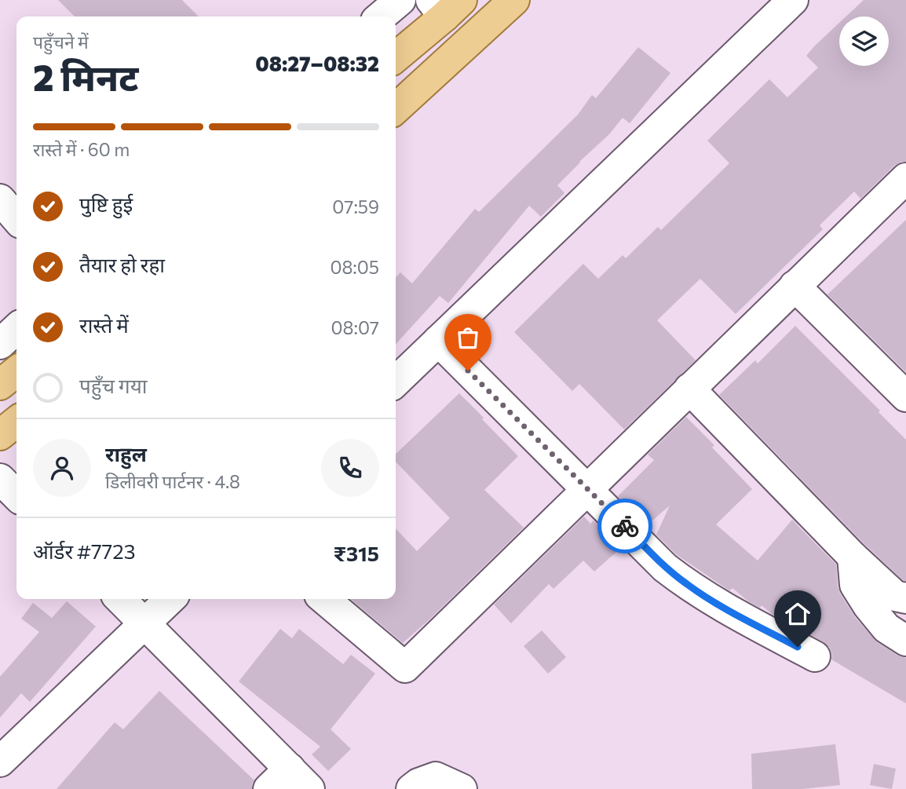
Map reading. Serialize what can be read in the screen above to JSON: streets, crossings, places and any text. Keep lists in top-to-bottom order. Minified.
{"page":{"heading":["2 मिनट","पहुँचने में","08:27–08:32"],"panel":["राहुल","डिलीवरी पार्टनर · 4.8","ऑर्डर #7723","₹315"],"bar":"रास्ते में · 60 m","list":[["पुष्टि हुई","07:59"],["तैयार हो रहा","08:05"],["रास्ते में","08:07"],"पहुँच गया"]}}
